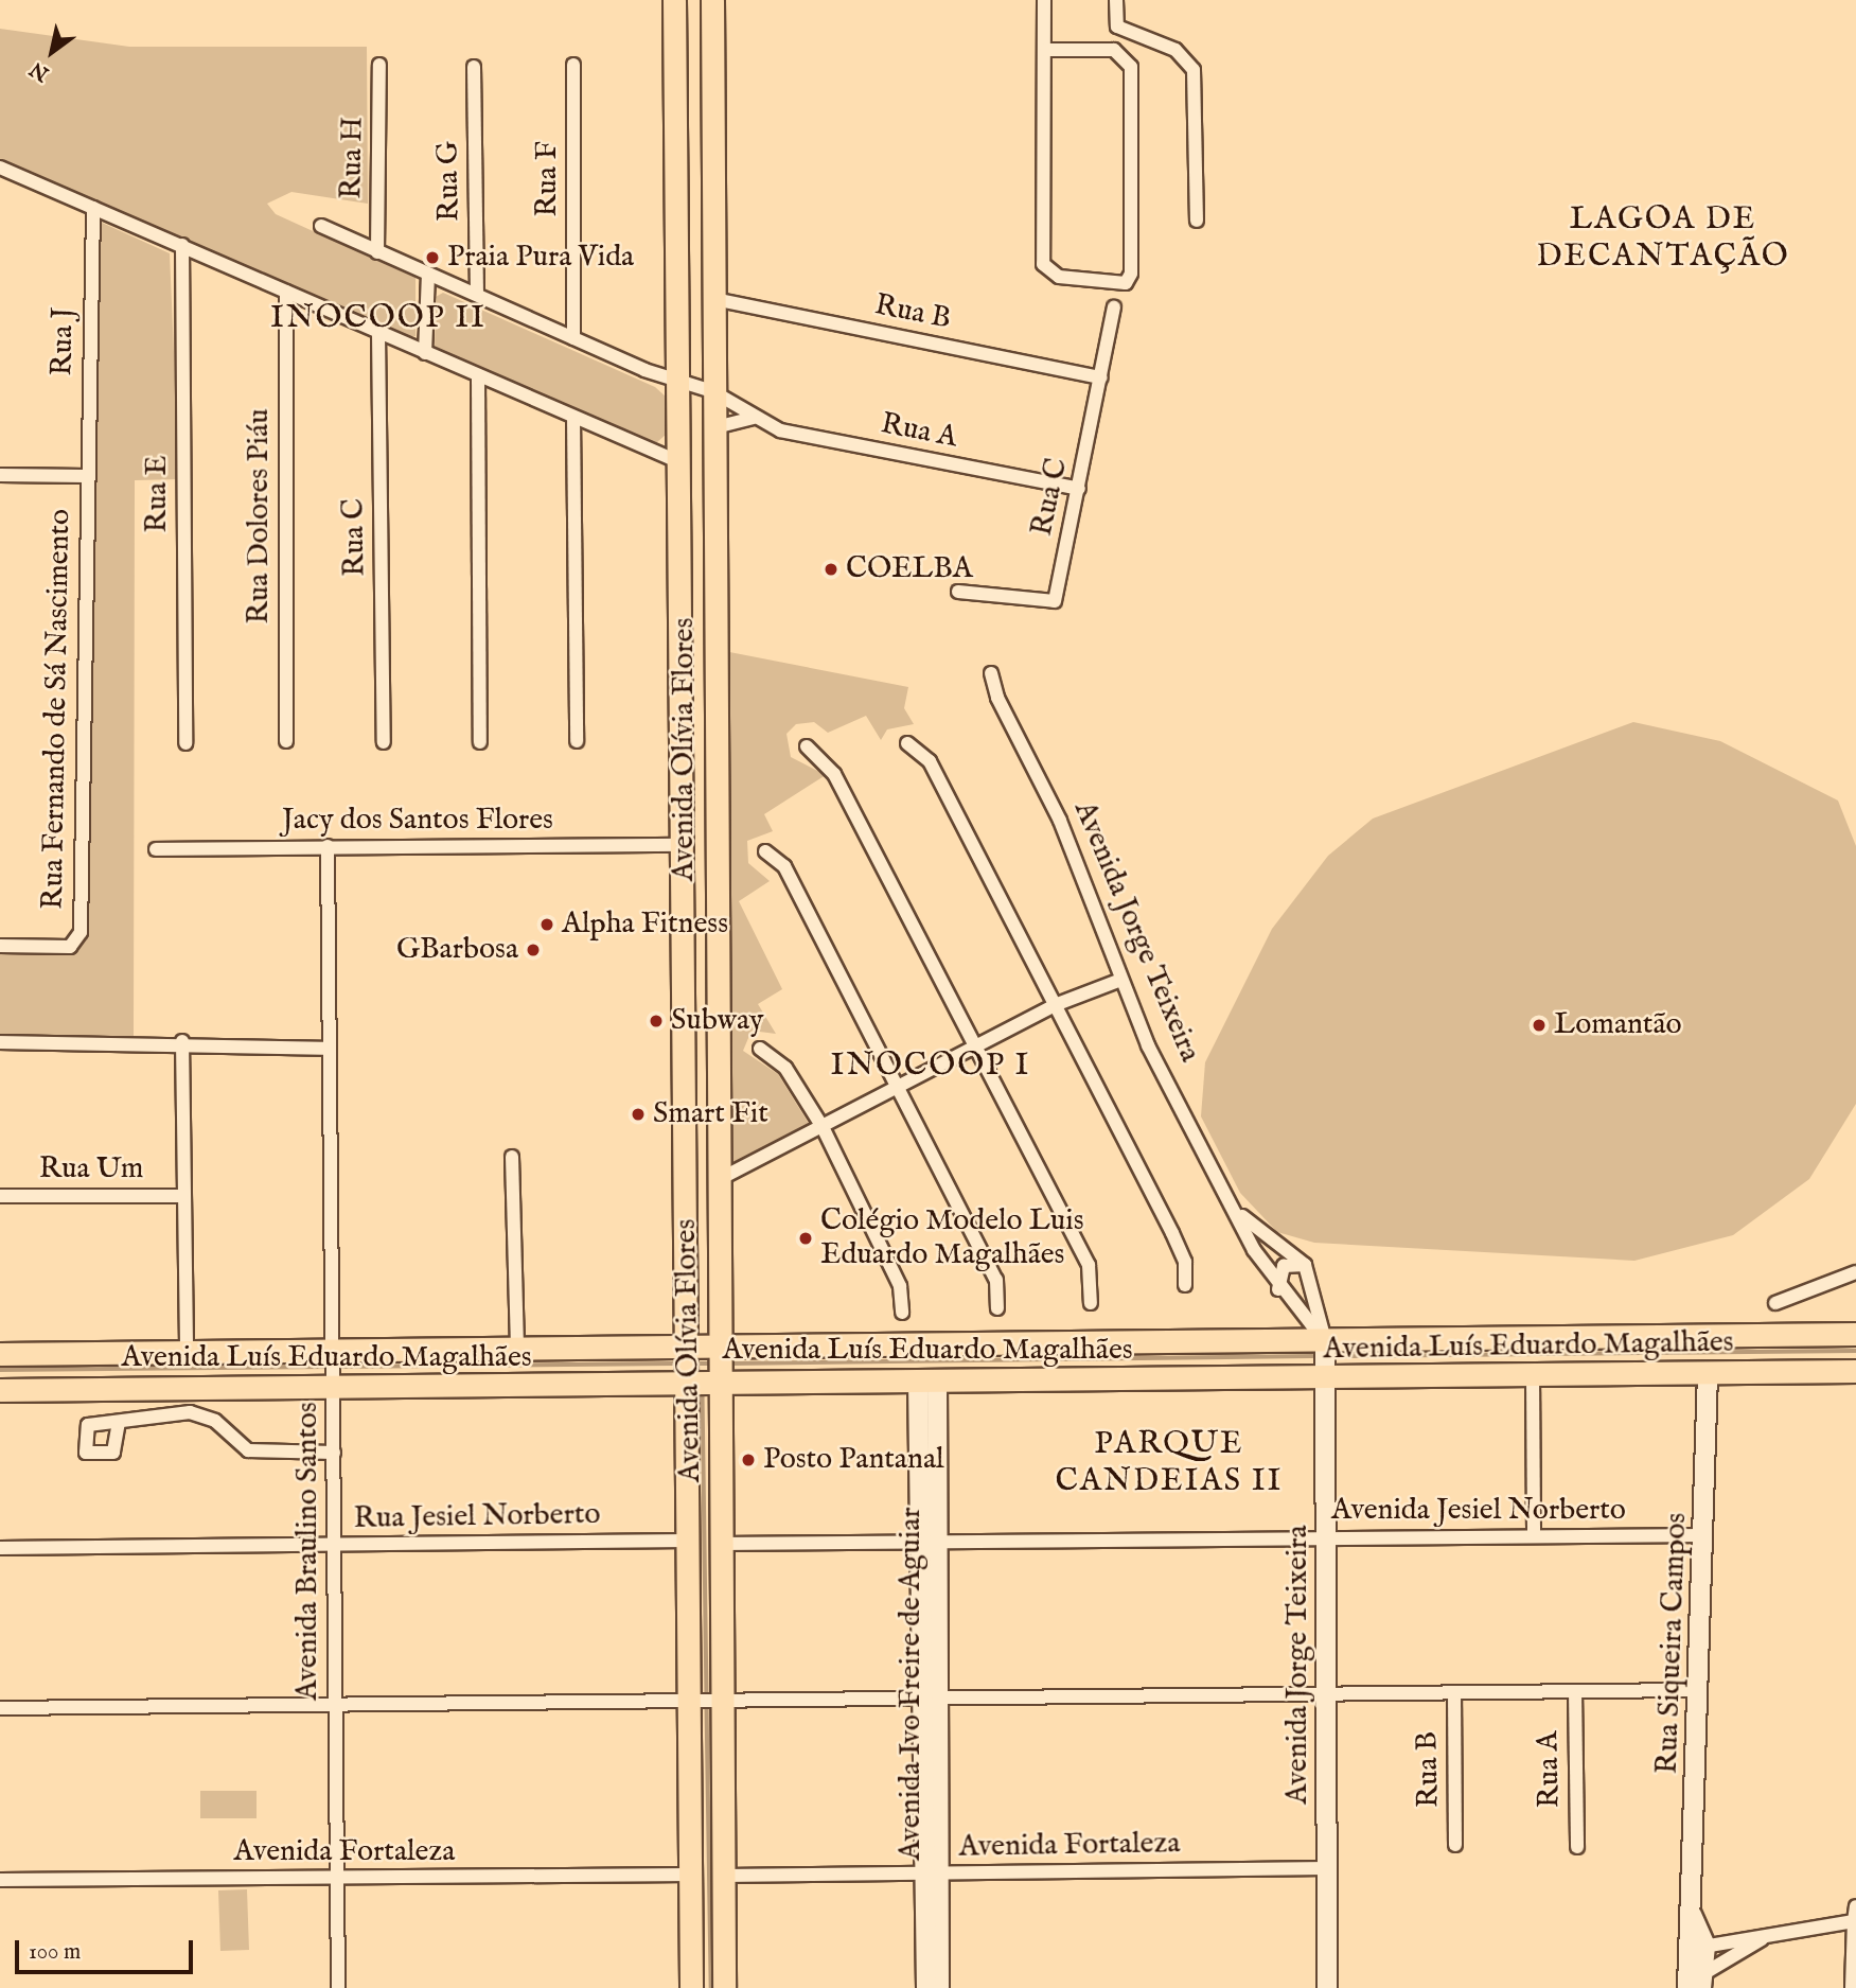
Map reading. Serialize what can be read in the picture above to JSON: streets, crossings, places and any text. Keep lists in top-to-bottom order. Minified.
{"streets":{"main road":["Avenida Olívia Flores","Avenida Luís Eduardo Magalhães"],"street":["Rua H","Rua F","Rua G","Rua B","Rua J","Rua A","Rua E","Rua C","Rua Dolores Piáu","Rua Fernando de Sá Nascimento","Jacy dos Santos Flores","Avenida Jorge Teixeira","Rua Um","Avenida Jesiel Norberto","Rua Jesiel Norberto","Avenida Braulino Santos","Rua Siqueira Campos","Avenida Ivo Freire de Aguiar","Avenida Fortaleza"]},"crossings":[["Rua H","Rua A"],["Rua F","Rua A"],["Rua G","Rua A"],["Rua B","Rua C"],["Rua B","Avenida Olívia Flores"],["Rua J","Rua Fernando de Sá Nascimento"],["Rua A","Rua C"],["Rua A","Avenida Olívia Flores"],["Avenida Olívia Flores","Jacy dos Santos Flores"],["Avenida Olívia Flores","Avenida Luís Eduardo Magalhães"],["Avenida Olívia Flores","Avenida Jesiel Norberto"],["Avenida Olívia Flores","Rua Jesiel Norberto"],["Avenida Olívia Flores","Avenida Fortaleza"],["Jacy dos Santos Flores","Avenida Braulino Santos"],["Avenida Jorge Teixeira","Avenida Luís Eduardo Magalhães"],["Avenida Jorge Teixeira","Avenida Jesiel Norberto"],["Avenida Jorge Teixeira","Avenida Fortaleza"],["Avenida Luís Eduardo Magalhães","Avenida Braulino Santos"],["Avenida Luís Eduardo Magalhães","Rua Siqueira Campos"],["Avenida Luís Eduardo Magalhães","Avenida Ivo Freire de Aguiar"],["Avenida Jesiel Norberto","Rua Siqueira Campos"],["Avenida Jesiel Norberto","Avenida Ivo Freire de Aguiar"],["Rua Jesiel Norberto","Avenida Braulino Santos"],["Avenida Braulino Santos","Avenida Fortaleza"],["Avenida Ivo Freire de Aguiar","Avenida Fortaleza"]],"districts":["LAGOA DE DECANTAÇÃO","INOCOOP II","INOCOOP I","PARQUE CANDEIAS II"],"places":["Praia Pura Vida","COELBA","Alpha Fitness","GBarbosa","Subway","Lomantão","Smart Fit","Colégio Modelo Luis Eduardo Magalhães","Posto Pantanal"],"scale_bar":"100 m","north":"bottom left"}
